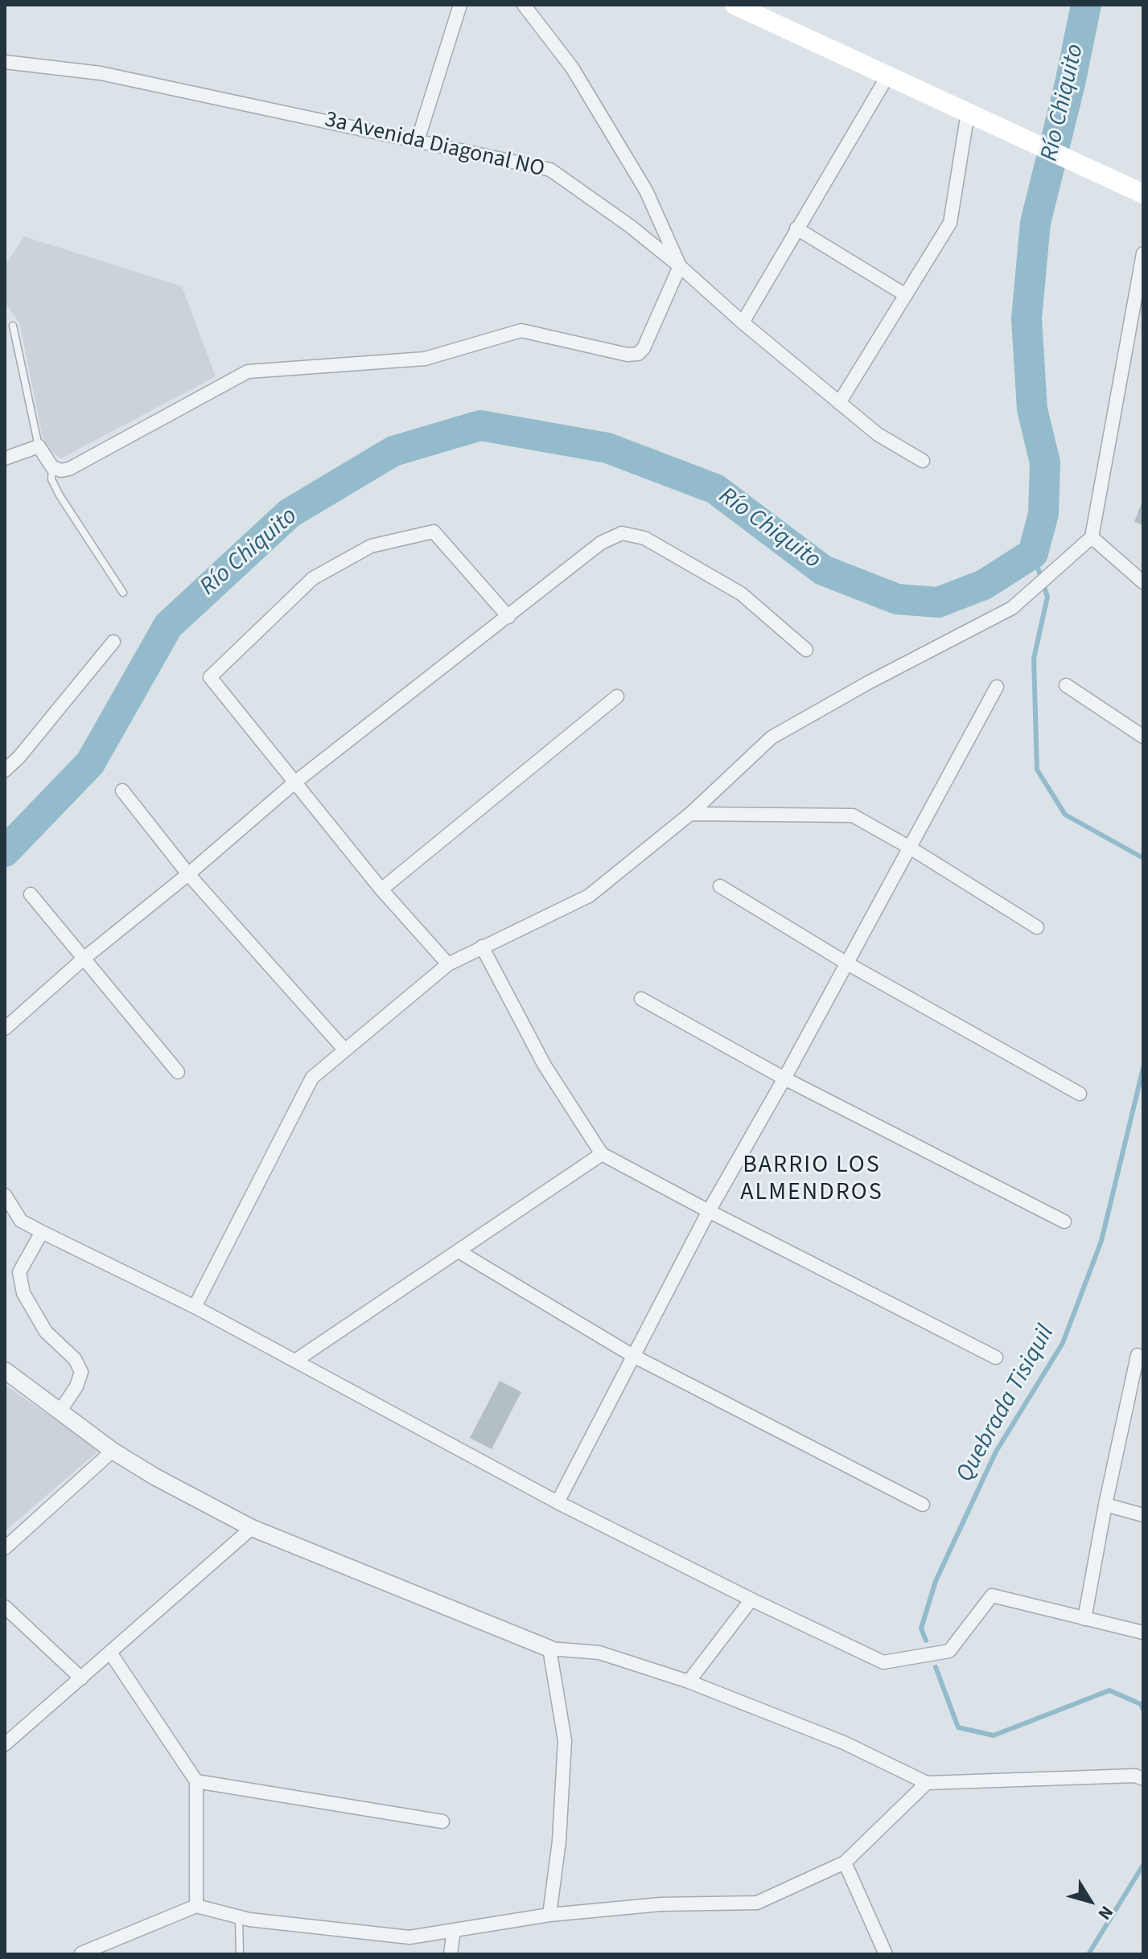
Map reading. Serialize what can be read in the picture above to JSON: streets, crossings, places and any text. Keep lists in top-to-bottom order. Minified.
{"streets":{"street":["3a Avenida Diagonal NO"]},"districts":["BARRIO LOS ALMENDROS"],"water":["Río Chiquito","Quebrada Tisiquil"],"north":"bottom right"}
